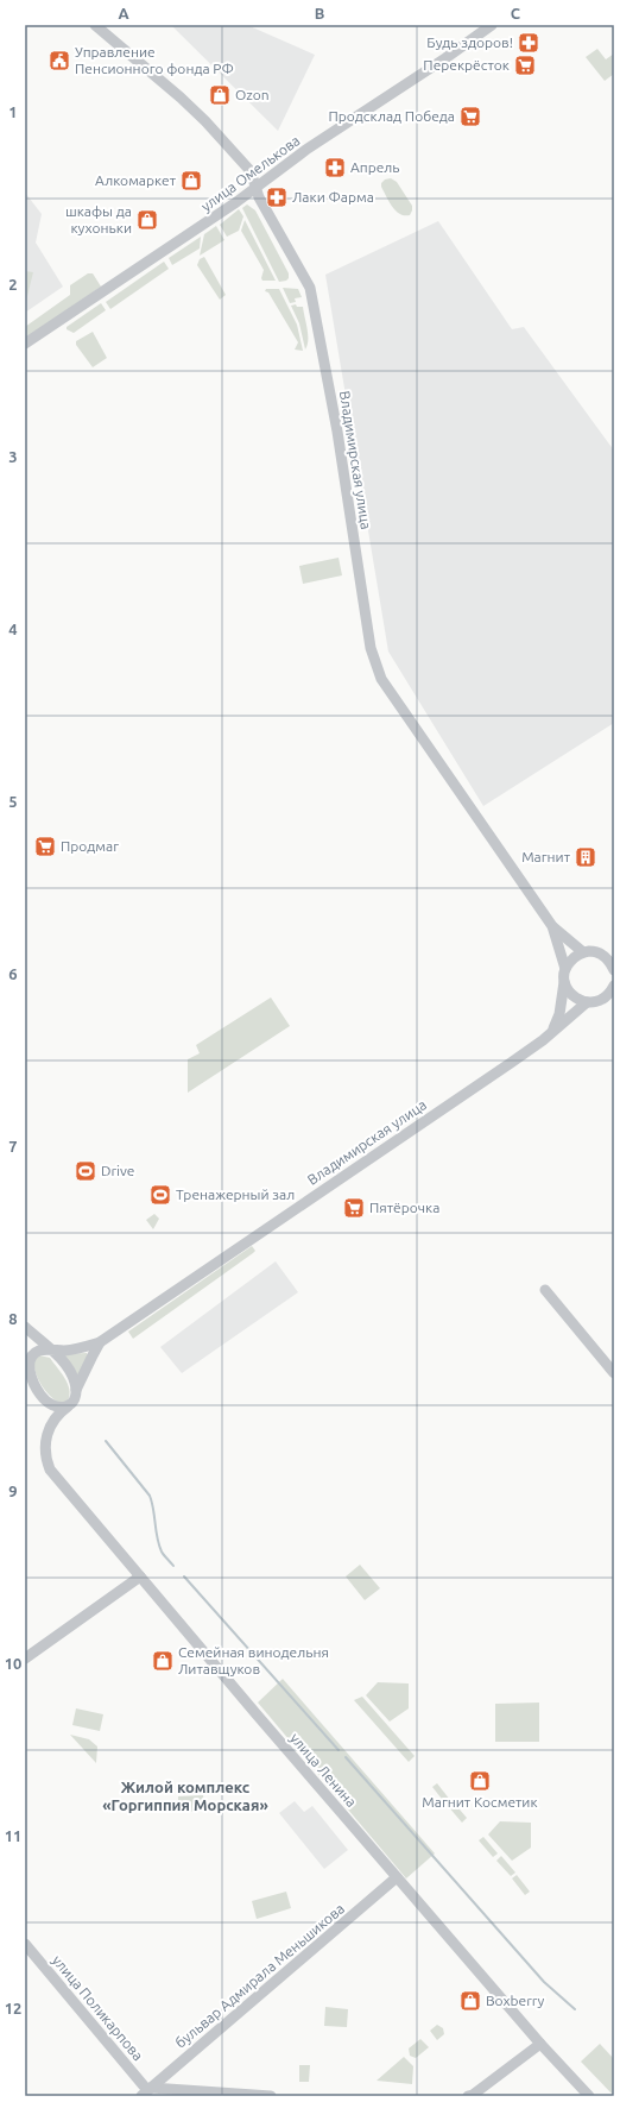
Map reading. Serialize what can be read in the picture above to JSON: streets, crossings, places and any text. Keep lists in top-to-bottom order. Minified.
{"streets":{"street":["улица Омелькова","Владимирская улица","улица Ленина","бульвар Адмирала Меньшикова","улица Поликарпова"]},"crossings":[["улица Омелькова","Владимирская улица"],["Владимирская улица","улица Ленина"],["улица Ленина","бульвар Адмирала Меньшикова"],["бульвар Адмирала Меньшикова","улица Поликарпова"]],"districts":["Жилой комплекс «Горгиппия Морская»"],"places":{"pharmacy":["Будь здоров!","Апрель","Лаки Фарма"],"public building":["Управление Пенсионного фонда РФ"],"supermarket":["Перекрёсток","Продсклад Победа","Продмаг","Пятёрочка"],"shop":["Ozon","Алкомаркет","шкафы да кухоньки","Семейная винодельня Литавщуков","Магнит Косметик","Boxberry"],"building":["Магнит"],"sports":["Drive","Тренажерный зал"]},"grid":{"columns":["A","B","C"],"rows":["1","2","3","4","5","6","7","8","9","10","11","12"]}}
